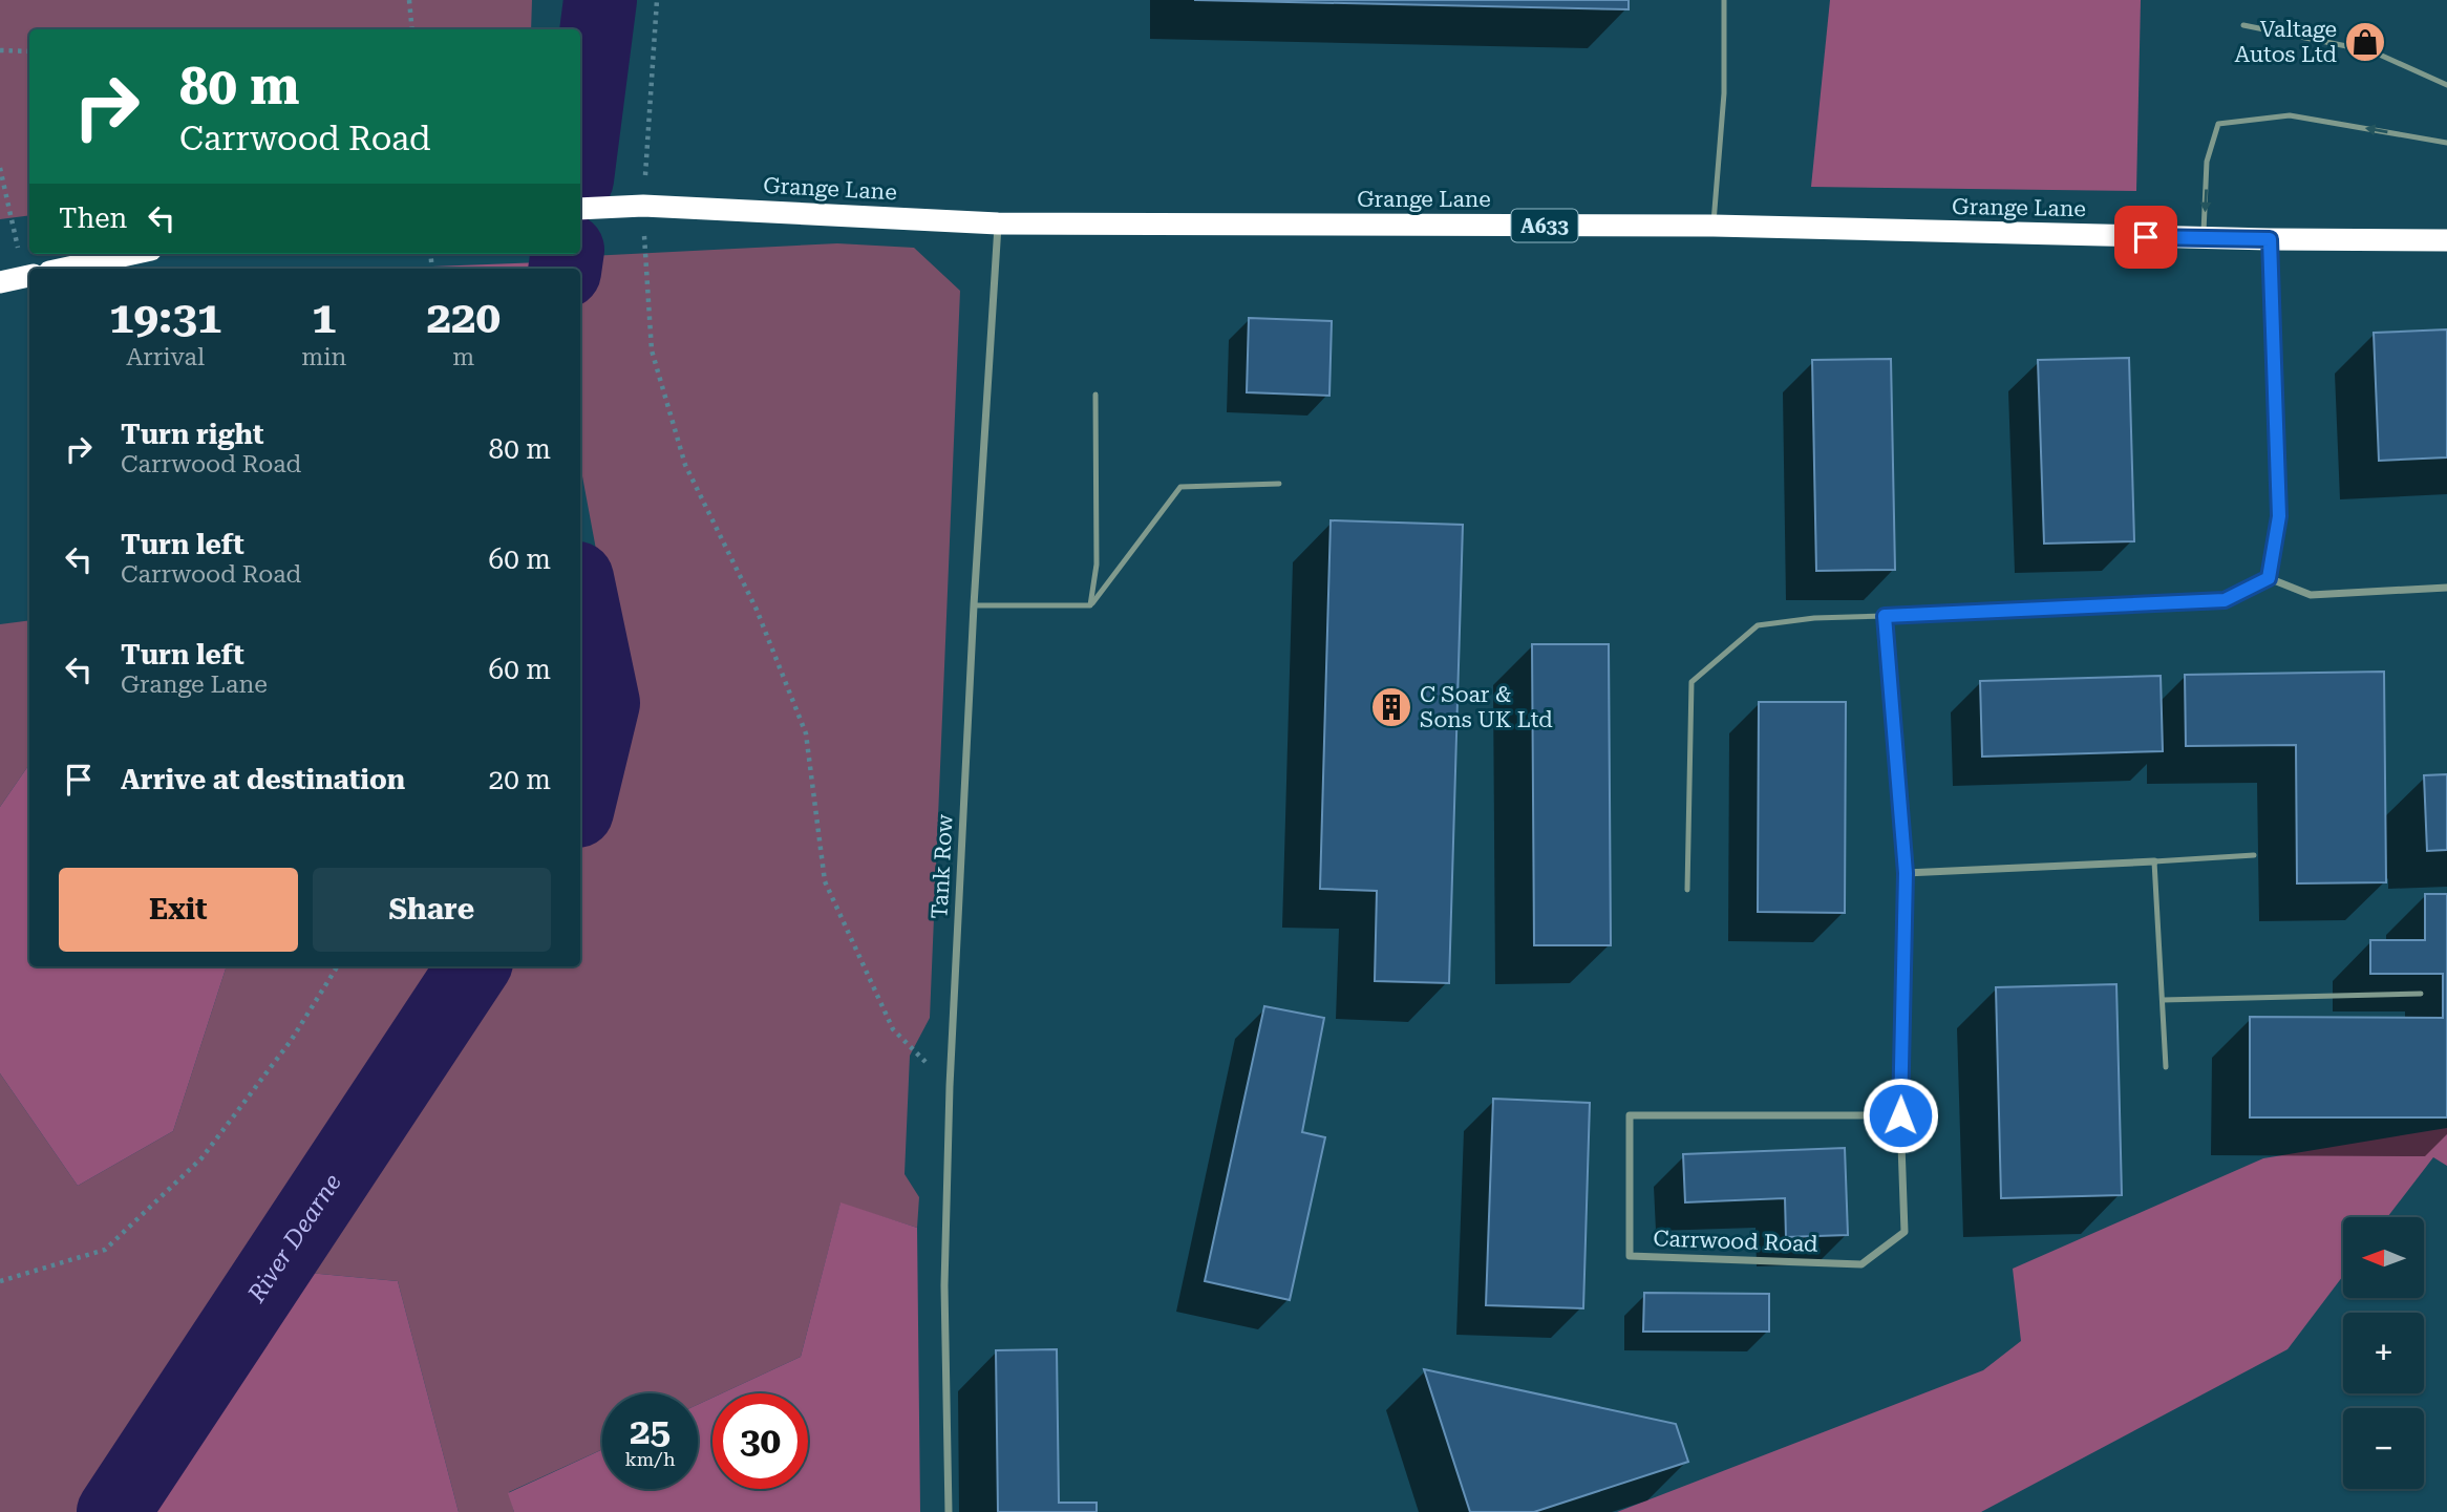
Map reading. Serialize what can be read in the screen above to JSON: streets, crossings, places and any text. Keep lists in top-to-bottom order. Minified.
{"streets":{"highway":["Grange Lane","A633"],"street":["Tank Row","Carrwood Road"]},"crossings":[["Grange Lane","Tank Row"]],"water":["River Dearne"],"places":{"shop":["Valtage Autos Ltd"],"building":["C Soar & Sons UK Ltd"]},"north":"left","page":{"turn":["80 m","Carrwood Road"],"then":"Then","eta":["19:31","Arrival","1","min","220","m"],"list":[{"name":"Turn right","note":"Carrwood Road","value":"80 m"},{"name":"Turn left","note":"Carrwood Road","value":"60 m"},{"name":"Turn left","note":"Grange Lane","value":"60 m"},{"name":"Arrive at destination","value":"20 m"}],"buttons":["Exit","Share"],"map_buttons":["+","−"],"speed":"25 km/h","limit":"30"}}
